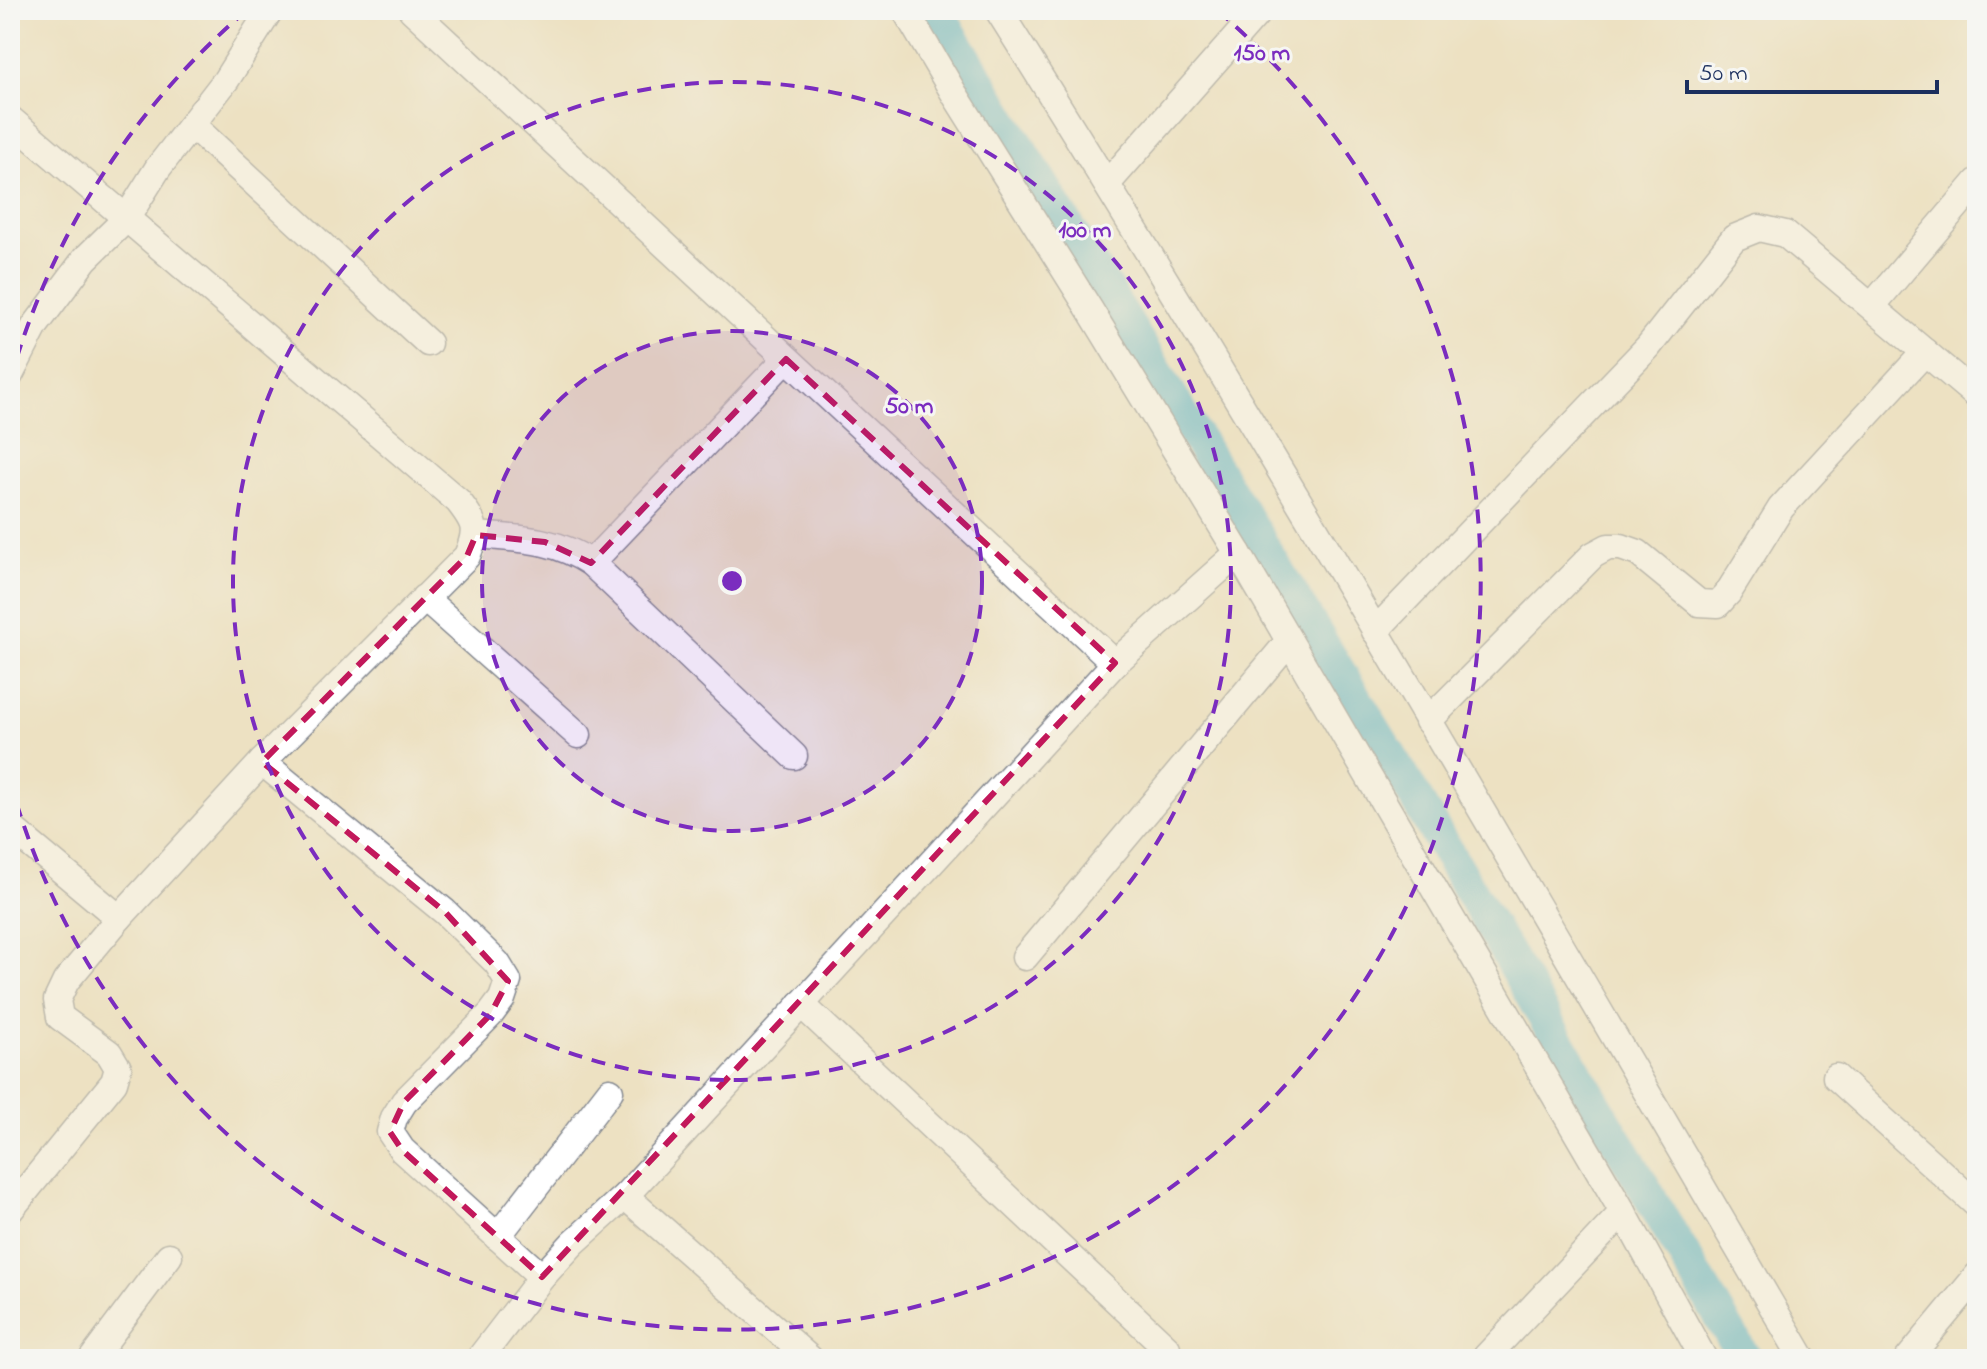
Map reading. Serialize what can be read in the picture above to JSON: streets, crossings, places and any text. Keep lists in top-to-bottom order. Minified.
{"scale_bar":"50 m","rings":["150 m","100 m","50 m"]}
